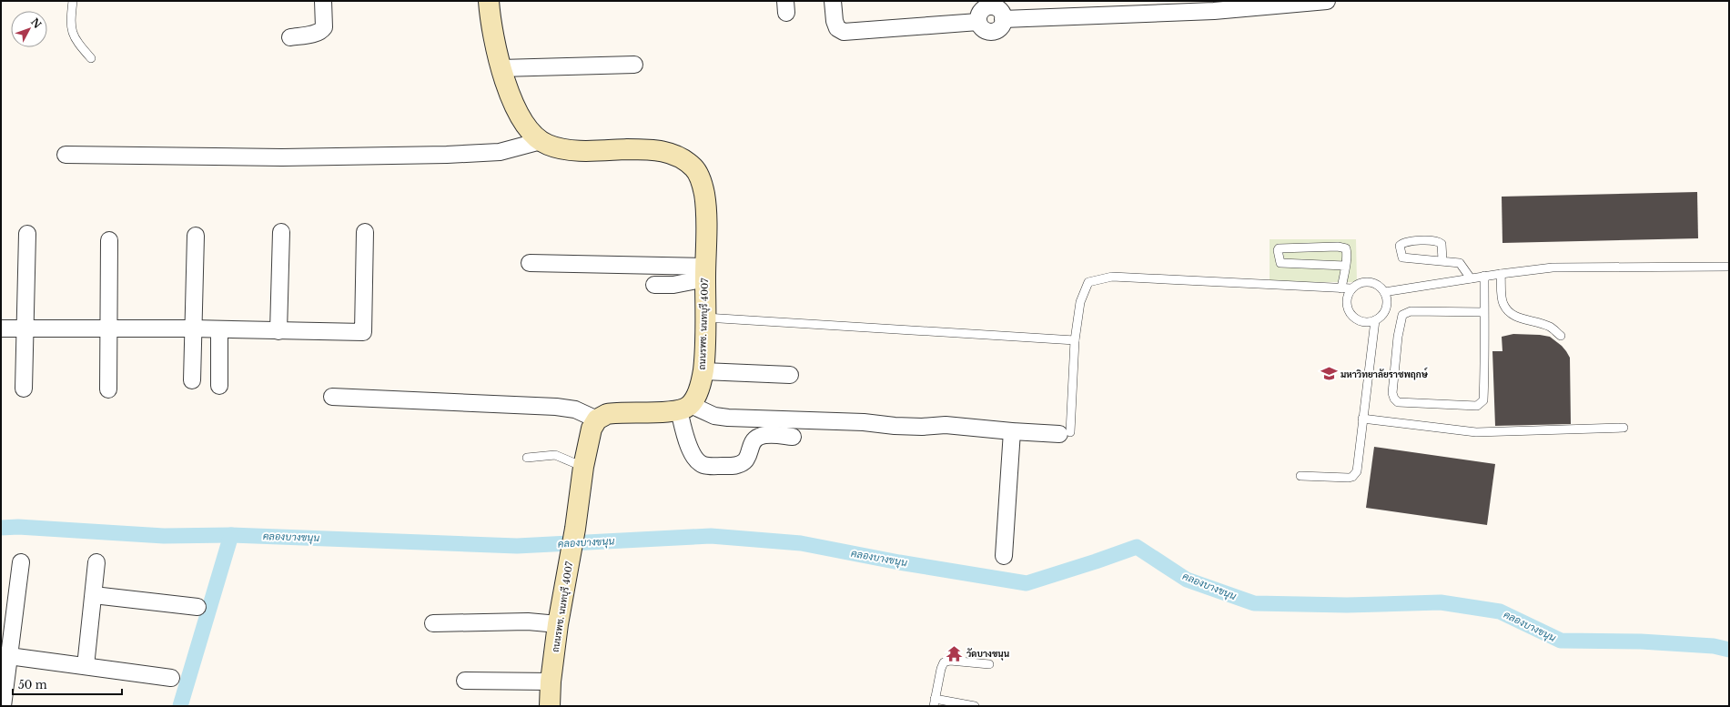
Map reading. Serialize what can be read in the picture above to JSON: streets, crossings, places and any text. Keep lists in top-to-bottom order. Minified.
{"streets":{"street":["ถนนรพช. นนทบุรี 4007"]},"water":["คลองบางขนุน"],"places":{"school or university":["มหาวิทยาลัยราชพฤกษ์"],"temple":["วัดบางขนุน"]},"scale_bar":"50 m","north":"top right"}
